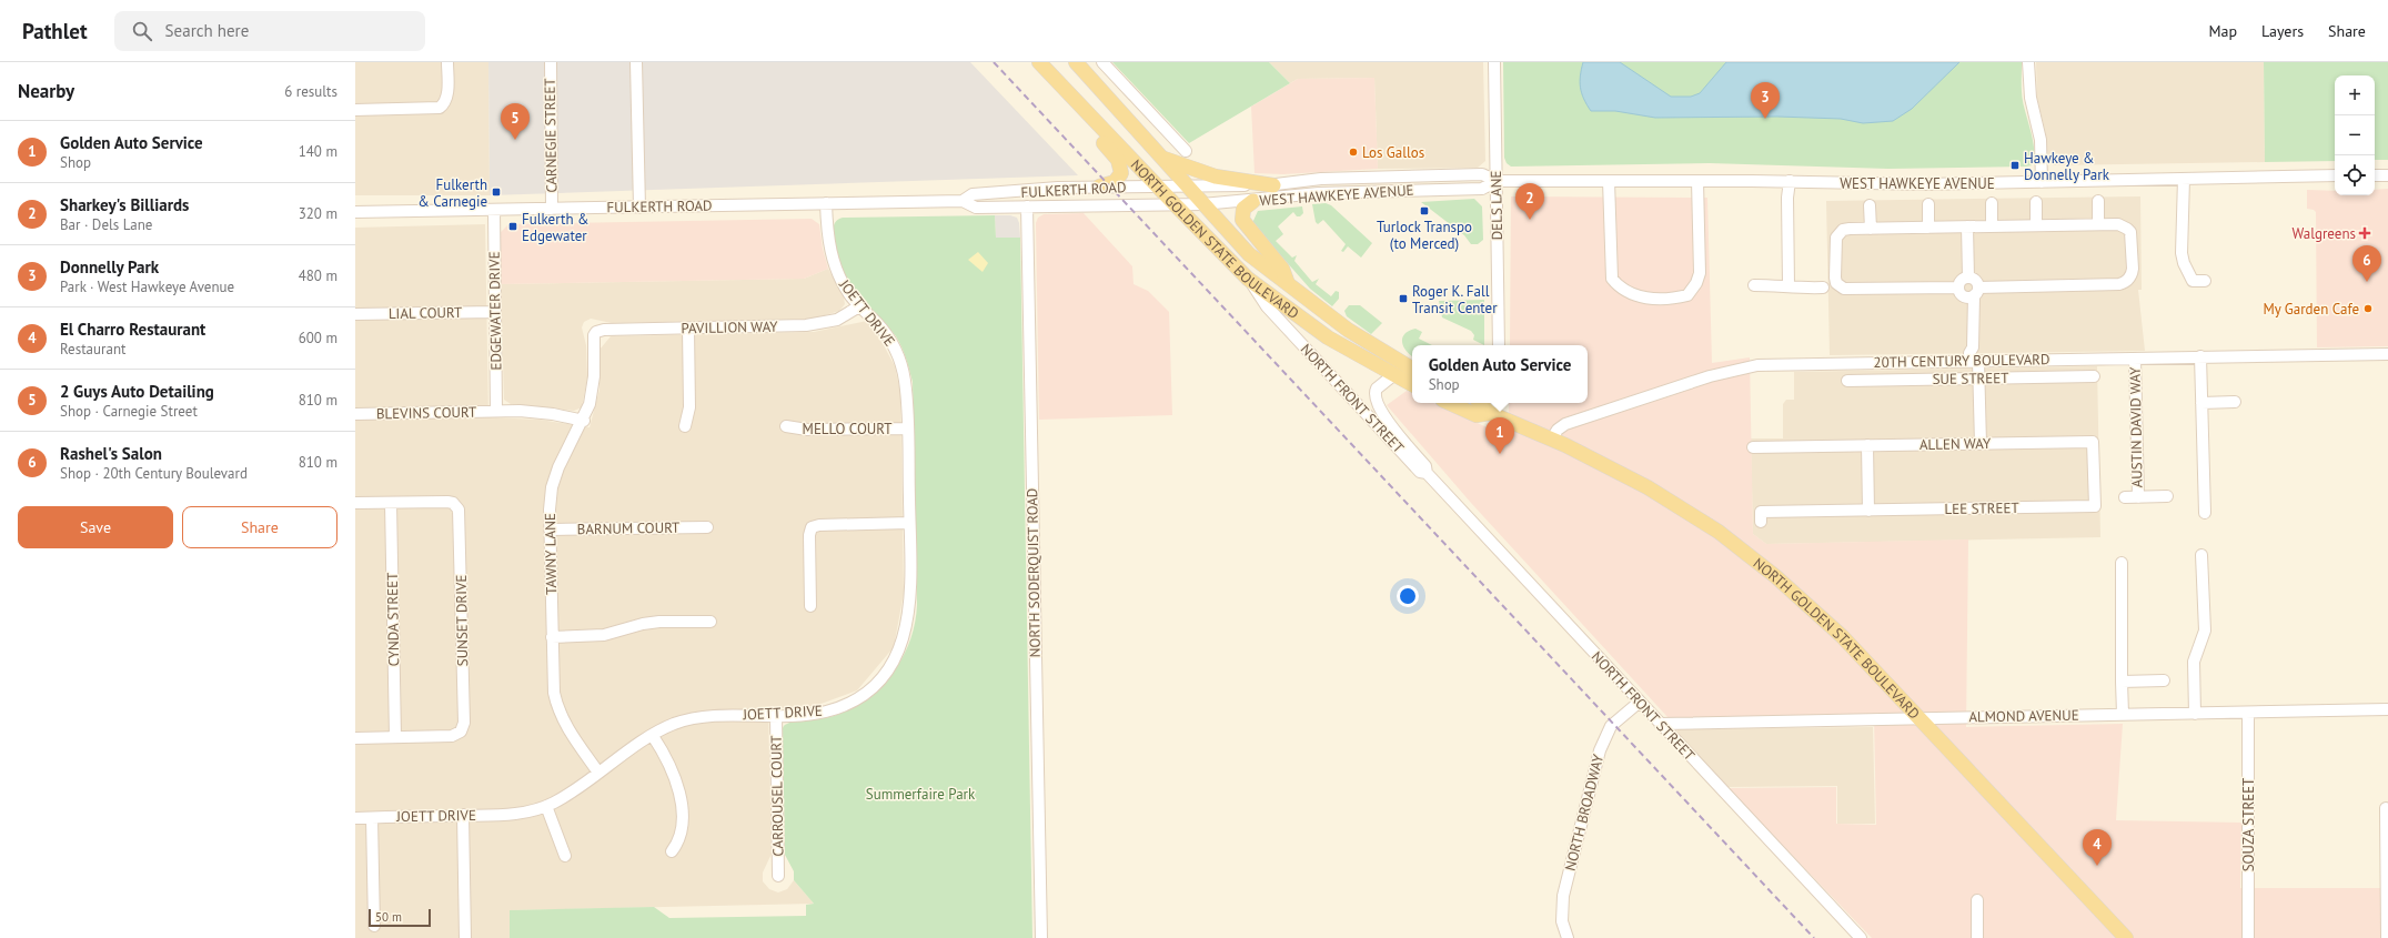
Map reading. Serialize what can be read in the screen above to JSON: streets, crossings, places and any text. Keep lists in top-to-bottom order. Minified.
{"streets":{"main road":["NORTH GOLDEN STATE BOULEVARD"],"street":["CARNEGIE STREET","WEST HAWKEYE AVENUE","FULKERTH ROAD","DELS LANE","EDGEWATER DRIVE","LIAL COURT","JOETT DRIVE","PAVILLION WAY","20TH CENTURY BOULEVARD","SUE STREET","NORTH FRONT STREET","BLEVINS COURT","AUSTIN DAVID WAY","MELLO COURT","ALLEN WAY","LEE STREET","BARNUM COURT","TAWNY LANE","NORTH SODERQUIST ROAD","CYNDA STREET","SUNSET DRIVE","ALMOND AVENUE","CARROUSEL COURT","NORTH BROADWAY","SOUZA STREET"]},"crossings":[["CARNEGIE STREET","FULKERTH ROAD"],["WEST HAWKEYE AVENUE","FULKERTH ROAD"],["WEST HAWKEYE AVENUE","DELS LANE"],["WEST HAWKEYE AVENUE","NORTH GOLDEN STATE BOULEVARD"],["FULKERTH ROAD","NORTH GOLDEN STATE BOULEVARD"],["FULKERTH ROAD","EDGEWATER DRIVE"],["FULKERTH ROAD","JOETT DRIVE"],["FULKERTH ROAD","NORTH SODERQUIST ROAD"],["NORTH GOLDEN STATE BOULEVARD","20TH CENTURY BOULEVARD"],["NORTH GOLDEN STATE BOULEVARD","NORTH FRONT STREET"],["NORTH GOLDEN STATE BOULEVARD","ALMOND AVENUE"],["EDGEWATER DRIVE","LIAL COURT"],["EDGEWATER DRIVE","BLEVINS COURT"],["JOETT DRIVE","PAVILLION WAY"],["JOETT DRIVE","MELLO COURT"],["JOETT DRIVE","TAWNY LANE"],["JOETT DRIVE","CARROUSEL COURT"],["PAVILLION WAY","TAWNY LANE"],["20TH CENTURY BOULEVARD","AUSTIN DAVID WAY"],["NORTH FRONT STREET","ALMOND AVENUE"],["NORTH FRONT STREET","NORTH BROADWAY"],["BLEVINS COURT","TAWNY LANE"],["ALLEN WAY","LEE STREET"],["BARNUM COURT","TAWNY LANE"],["CYNDA STREET","SUNSET DRIVE"],["ALMOND AVENUE","SOUZA STREET"]],"parks":["Summerfaire Park"],"places":{"other":["Los Gallos","My Garden Cafe"],"transit":["Hawkeye & Donnelly Park","Fulkerth & Carnegie","Turlock Transpo (to Merced)","Fulkerth & Edgewater","Roger K. Fall Transit Center"],"health":["Walgreens"]},"scale_bar":"50 m","page":{"header":"Pathlet","search":"Search here","nav":["Map","Layers","Share"],"heading":["Nearby","6 results"],"map_buttons":["+","−"],"pins":["3","5","2","6","1","4"],"list":[{"mark":"1","name":"Golden Auto Service","note":"Shop","value":"140 m"},{"mark":"2","name":"Sharkey's Billiards","note":"Bar · Dels Lane","value":"320 m"},{"mark":"3","name":"Donnelly Park","note":"Park · West Hawkeye Avenue","value":"480 m"},{"mark":"4","name":"El Charro Restaurant","note":"Restaurant","value":"600 m"},{"mark":"5","name":"2 Guys Auto Detailing","note":"Shop · Carnegie Street","value":"810 m"},{"mark":"6","name":"Rashel's Salon","note":"Shop · 20th Century Boulevard","value":"810 m"}],"popup":["Golden Auto Service","Shop"],"buttons":["Save","Share"],"scale":"50 m"}}
